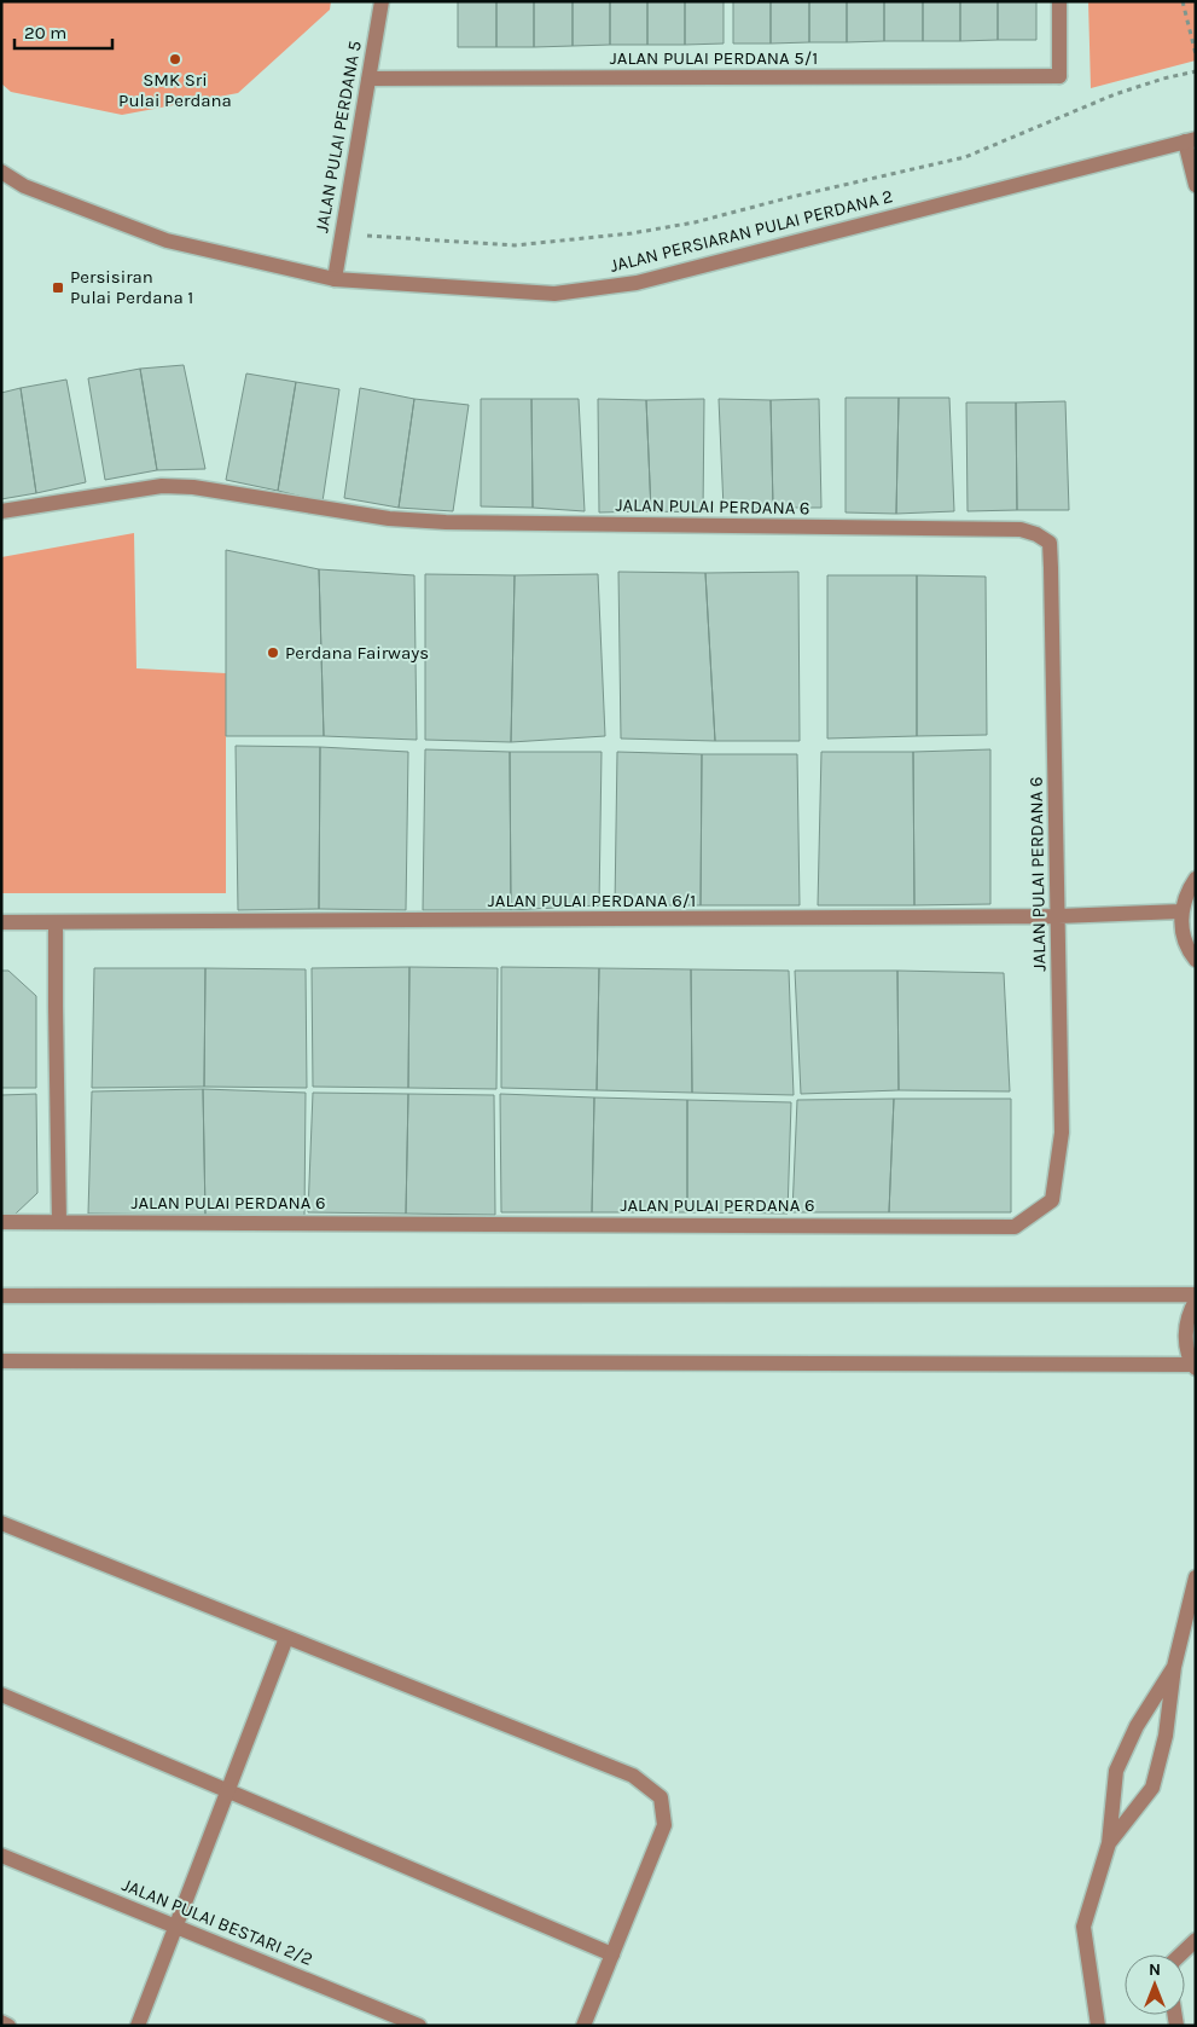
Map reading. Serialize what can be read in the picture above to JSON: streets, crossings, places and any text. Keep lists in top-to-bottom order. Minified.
{"streets":{"street":["JALAN PULAI PERDANA 5/1","JALAN PULAI PERDANA 5","JALAN PERSIARAN PULAI PERDANA 2","JALAN PULAI PERDANA 6","JALAN PULAI PERDANA 6/1","JALAN PULAI BESTARI 2/2"]},"crossings":[["JALAN PULAI PERDANA 5/1","JALAN PULAI PERDANA 5"],["JALAN PULAI PERDANA 5","JALAN PERSIARAN PULAI PERDANA 2"],["JALAN PULAI PERDANA 6","JALAN PULAI PERDANA 6/1"]],"places":{"other":["SMK Sri Pulai Perdana","Perdana Fairways"],"transit":["Persisiran Pulai Perdana 1"]},"scale_bar":"20 m","north":"top"}
